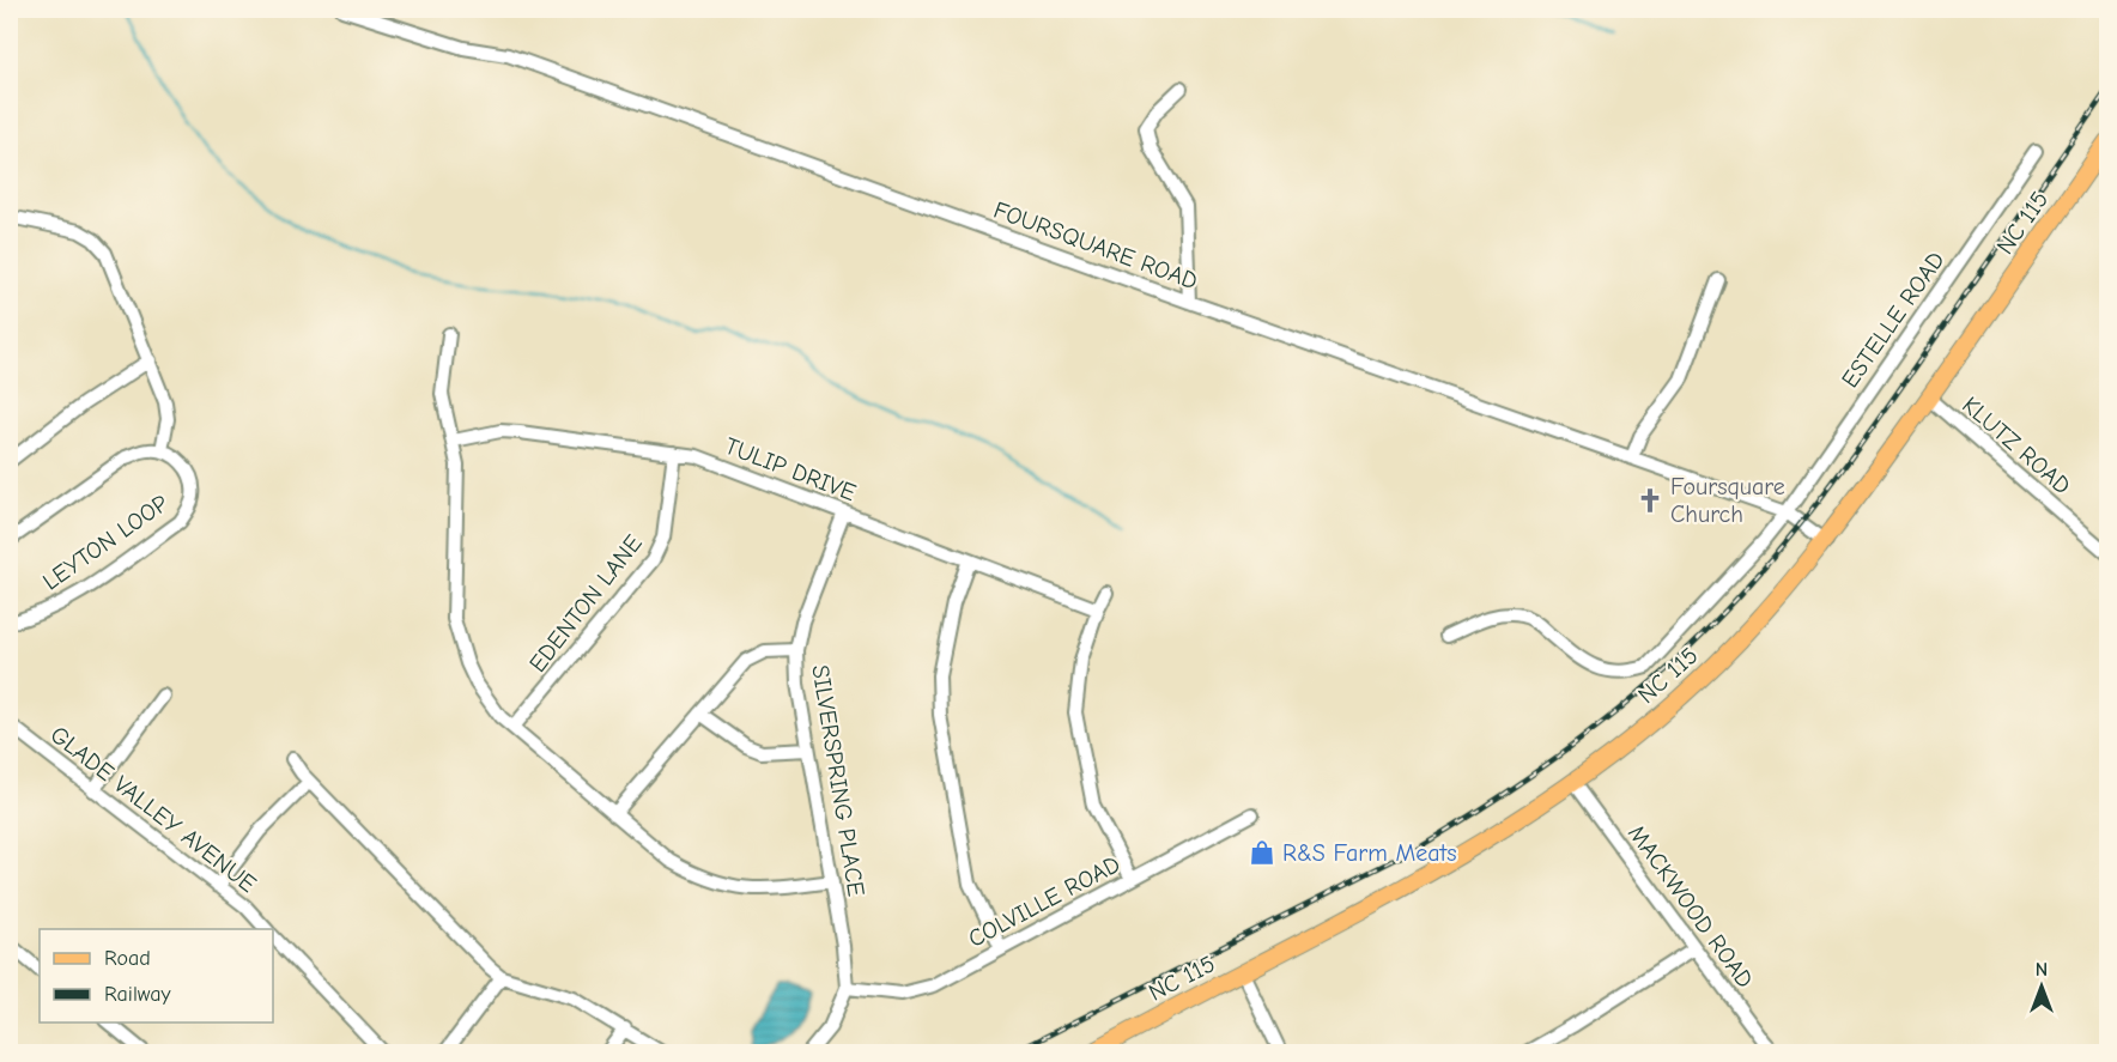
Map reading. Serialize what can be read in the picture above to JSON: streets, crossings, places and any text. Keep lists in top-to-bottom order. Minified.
{"streets":{"main road":["NC 115"],"street":["FOURSQUARE ROAD","ESTELLE ROAD","KLUTZ ROAD","TULIP DRIVE","LEYTON LOOP","EDENTON LANE","SILVERSPRING PLACE","GLADE VALLEY AVENUE","COLVILLE ROAD","MACKWOOD ROAD"]},"crossings":[["NC 115","FOURSQUARE ROAD"],["NC 115","KLUTZ ROAD"],["NC 115","MACKWOOD ROAD"],["FOURSQUARE ROAD","ESTELLE ROAD"],["TULIP DRIVE","EDENTON LANE"],["TULIP DRIVE","SILVERSPRING PLACE"],["SILVERSPRING PLACE","COLVILLE ROAD"]],"places":{"church":["Foursquare Church"],"shop":["R&S Farm Meats"]},"legend":["Road","Railway"],"north":"top"}
